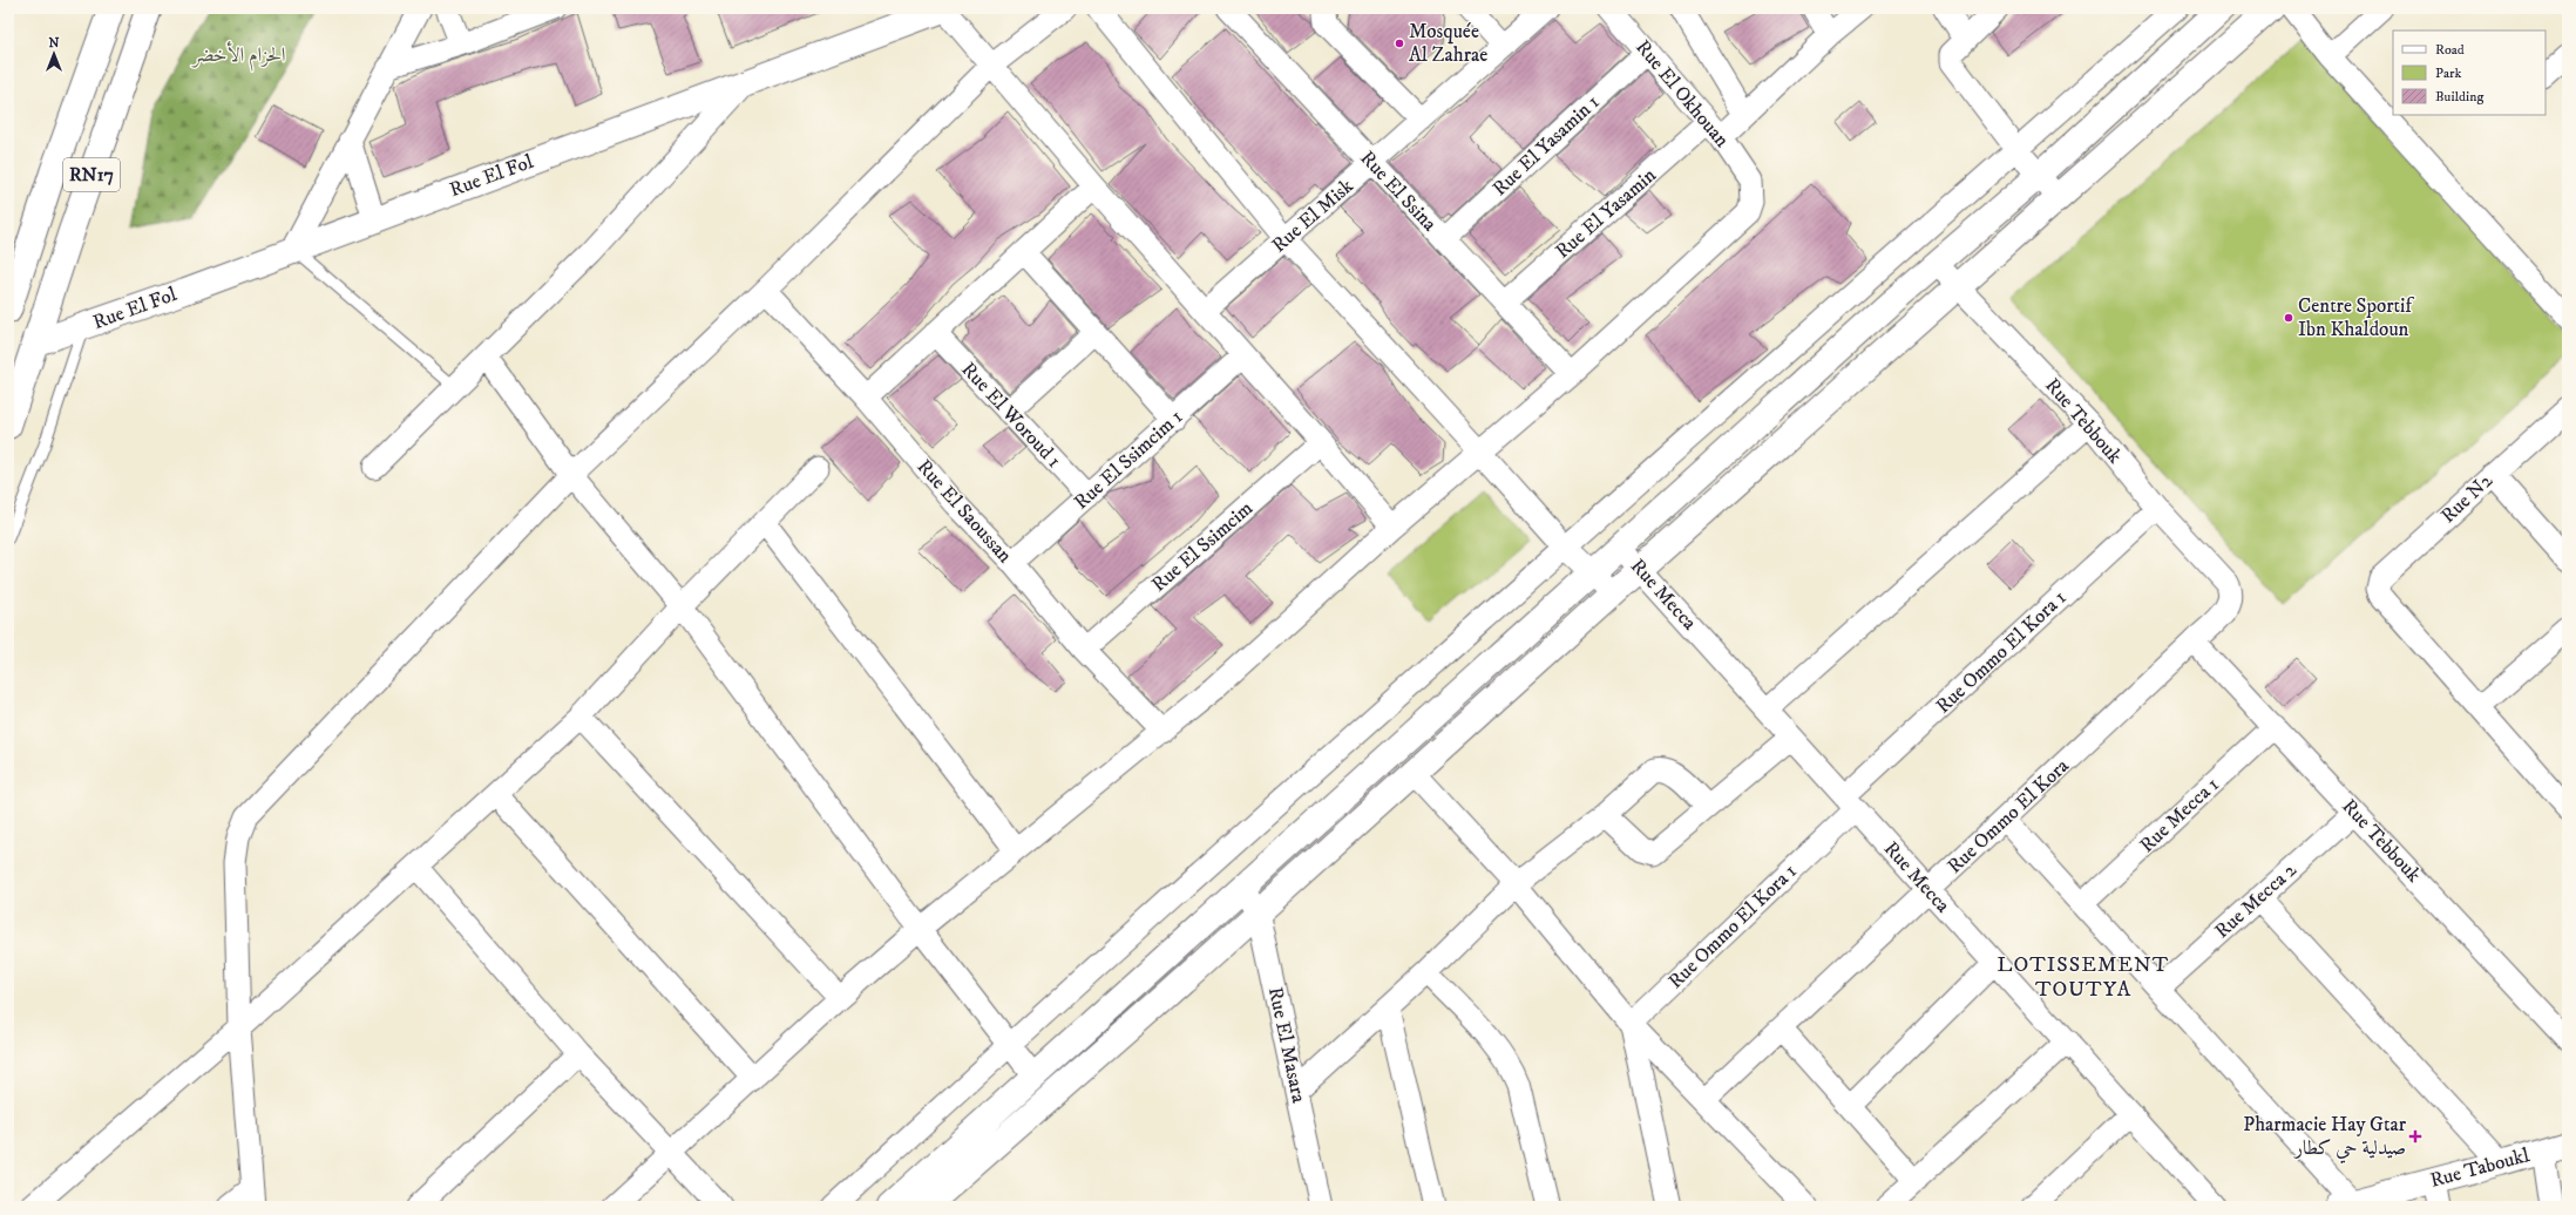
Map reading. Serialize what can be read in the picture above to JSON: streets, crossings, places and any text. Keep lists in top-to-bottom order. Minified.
{"streets":{"main road":["RN17","Rue El Fol","Rue Taboukl"],"street":["Rue El Okhouan","Rue El Yasamin 1","Rue El Ssina","Rue El Yasamin","Rue El Misk","Rue El Woroud 1","Rue Tebbouk","Rue El Ssimcim 1","Rue N2","Rue El Saoussan","Rue El Ssimcim","Rue Mecca","Rue Ommo El Kora 1","Rue Mecca 1","Rue Ommo El Kora","Rue Mecca 2","Rue El Masara"]},"crossings":[["Rue El Okhouan","Rue El Yasamin 1"],["Rue El Okhouan","Rue El Ssina"],["Rue El Okhouan","Rue El Yasamin"],["Rue El Yasamin 1","Rue El Ssina"],["RN17","Rue El Fol"],["Rue El Ssina","Rue El Yasamin"],["Rue El Ssina","Rue El Misk"],["Rue El Woroud 1","Rue El Ssimcim 1"],["Rue Tebbouk","Rue Ommo El Kora 1"],["Rue Tebbouk","Rue Mecca 1"],["Rue Tebbouk","Rue Ommo El Kora"],["Rue Tebbouk","Rue Mecca 2"],["Rue El Ssimcim 1","Rue El Saoussan"],["Rue El Saoussan","Rue El Ssimcim"],["Rue Mecca","Rue Ommo El Kora 1"],["Rue Mecca","Rue Ommo El Kora"]],"districts":["LOTISSEMENT TOUTYA"],"parks":["الحزام الأخضر"],"places":{"other":["Mosquée Al Zahrae","Centre Sportif Ibn Khaldoun"],"health":["Pharmacie Hay Gtar صيدلية حي كطار"]},"legend":["Road","Park","Building"],"north":"top"}
